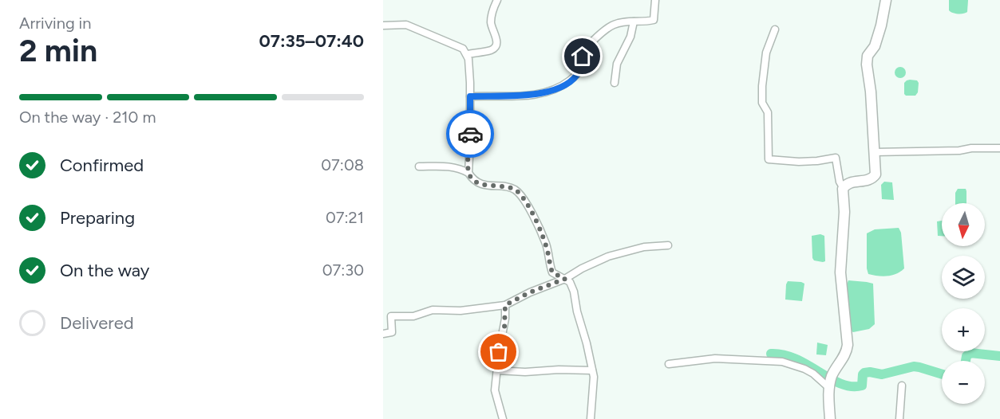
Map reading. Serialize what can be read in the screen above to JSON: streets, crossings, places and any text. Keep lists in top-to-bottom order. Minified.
{"north":"bottom","page":{"heading":["2 min","Arriving in","07:35–07:40"],"bar":"On the way · 210 m","list":[["Confirmed","07:08"],["Preparing","07:21"],["On the way","07:30"],"Delivered"],"map_buttons":["+","−"]}}
